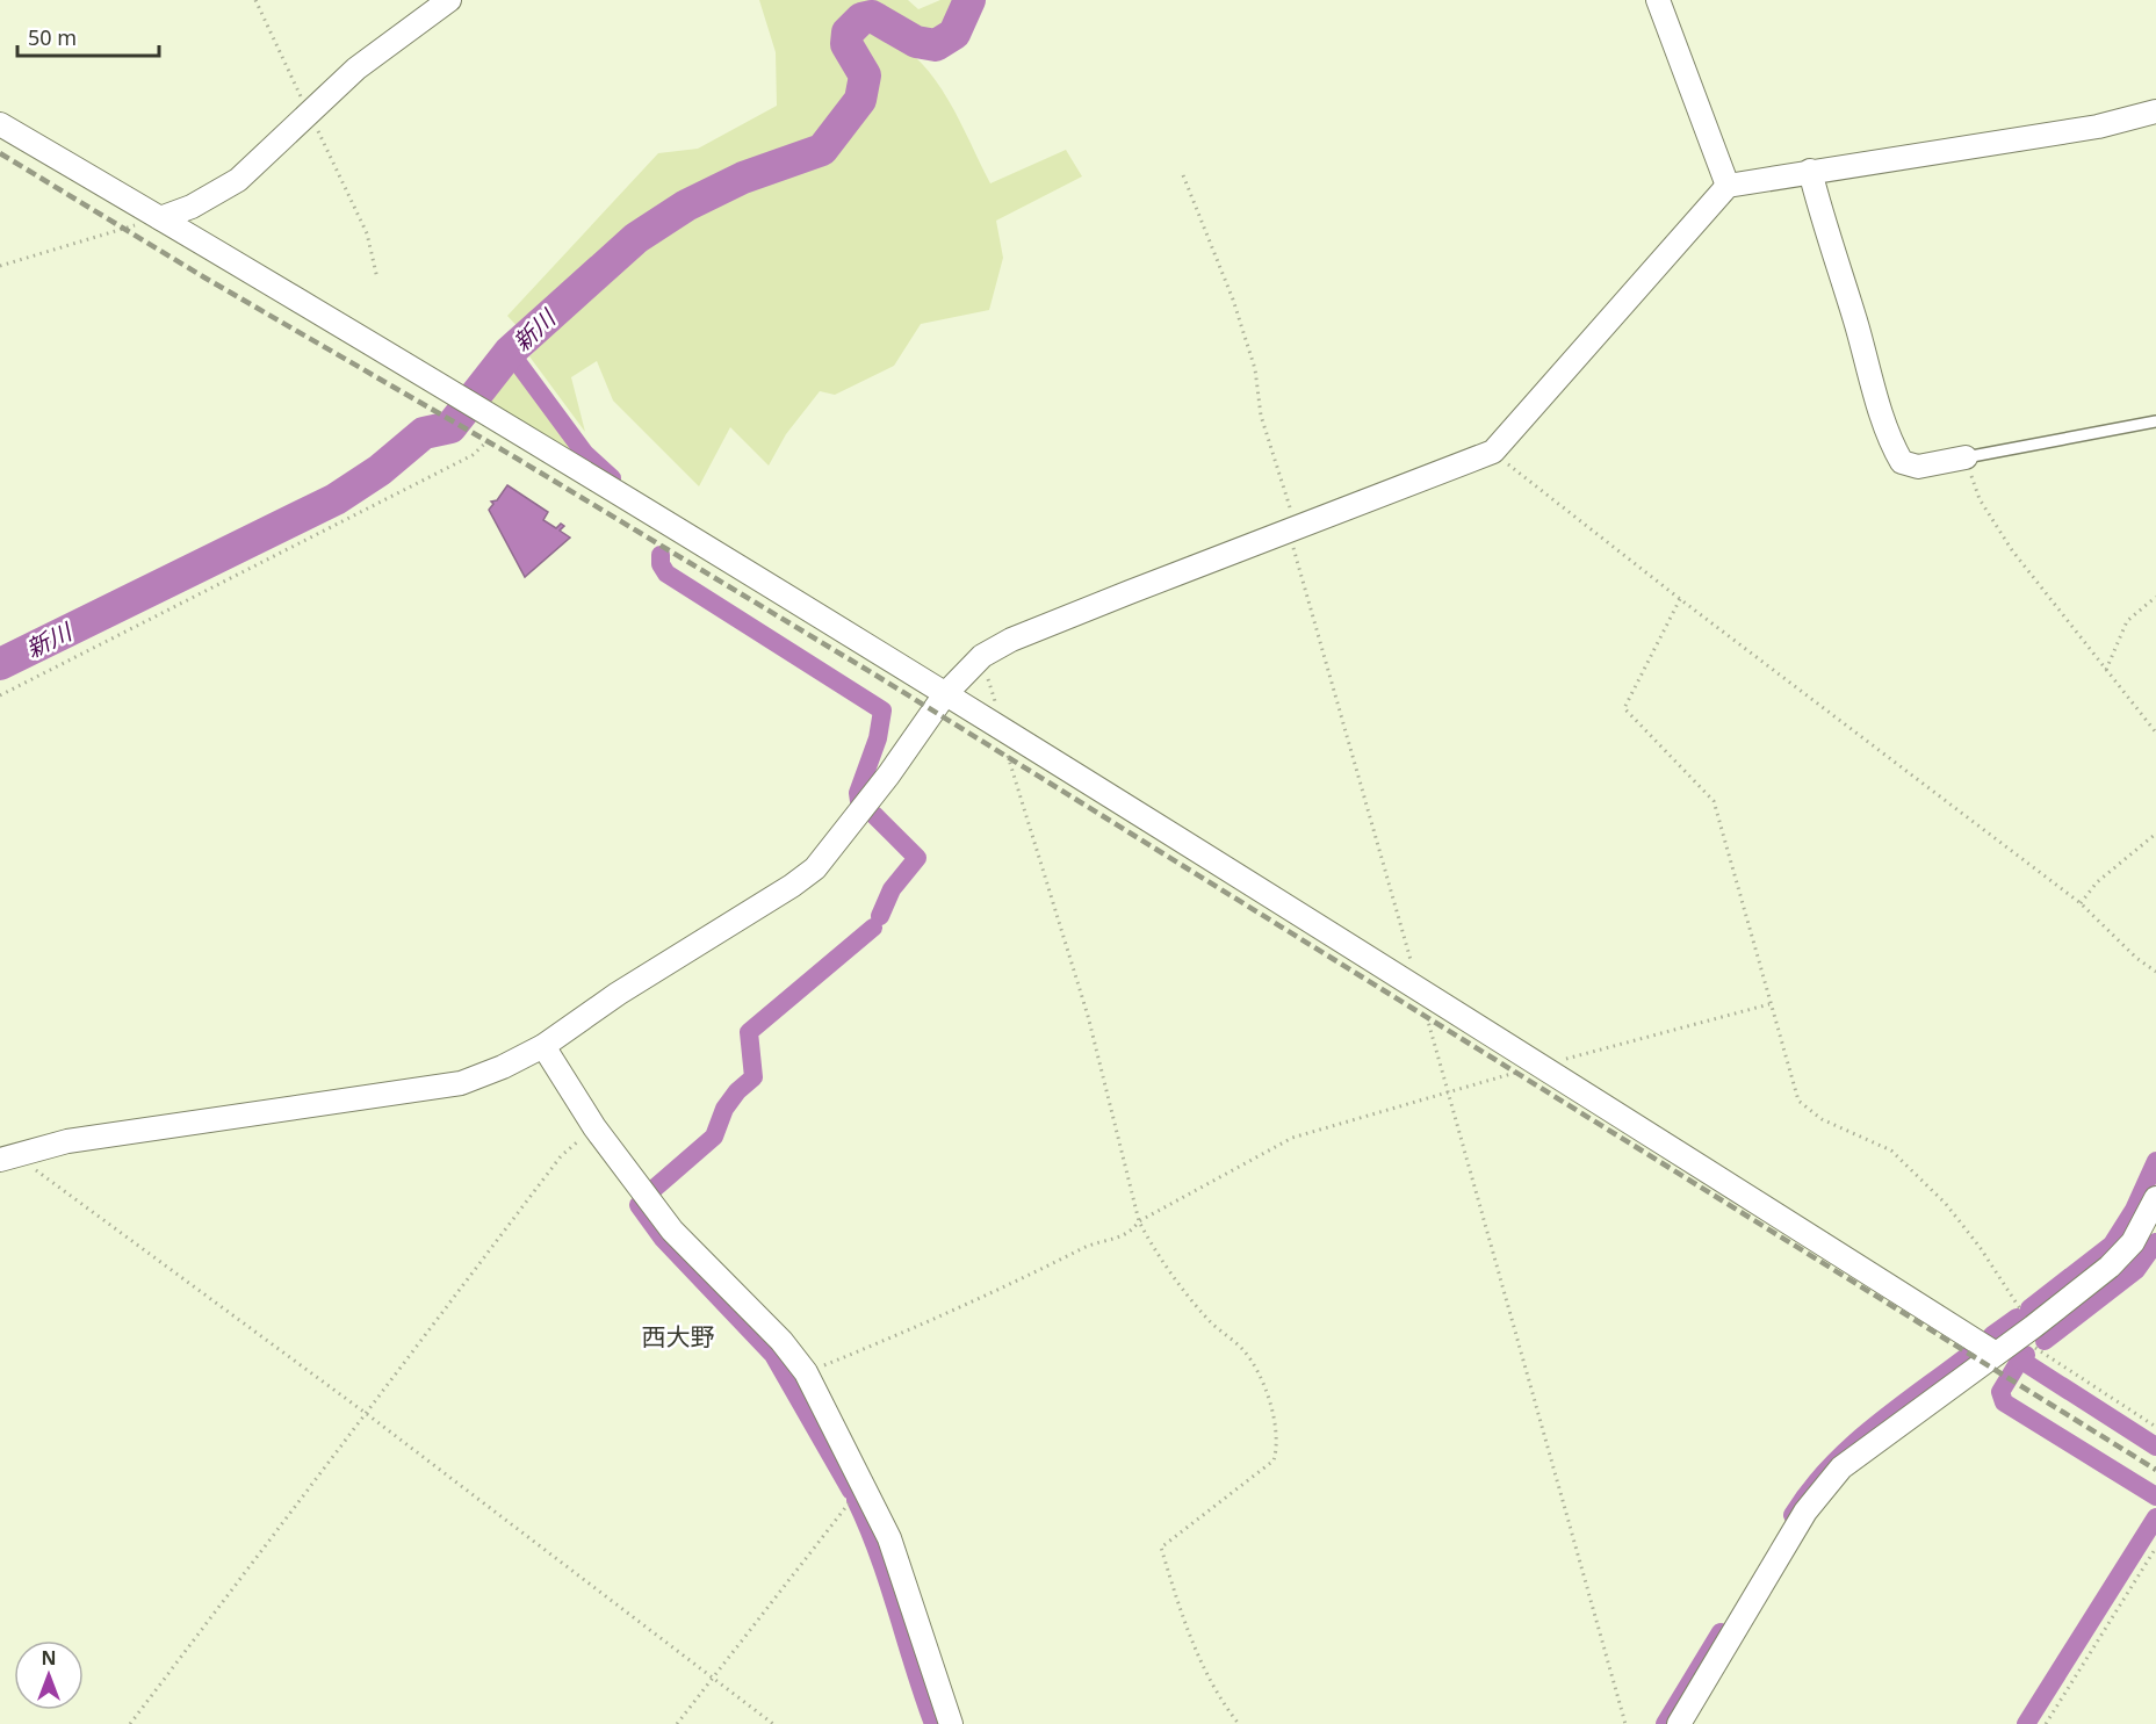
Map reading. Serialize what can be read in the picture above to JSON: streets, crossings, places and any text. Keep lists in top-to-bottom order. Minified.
{"districts":["西大野"],"water":["新川"],"scale_bar":"50 m","north":"top"}
